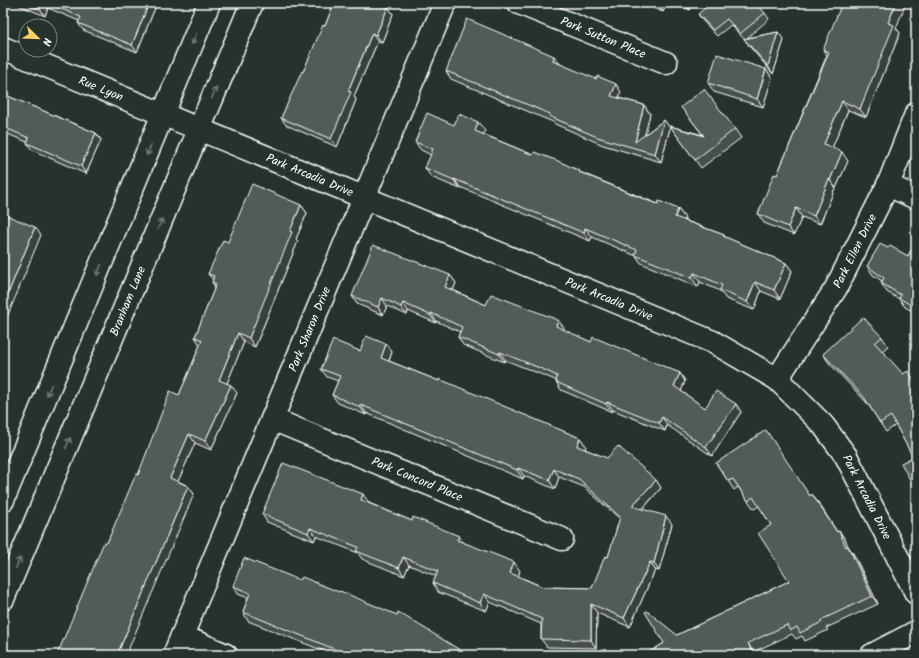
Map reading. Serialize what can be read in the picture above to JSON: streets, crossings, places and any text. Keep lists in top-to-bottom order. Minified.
{"streets":{"street":["Park Sutton Place","Rue Lyon","Park Arcadia Drive","Park Ellen Drive","Branham Lane","Park Sharon Drive","Park Concord Place"]},"crossings":[["Rue Lyon","Park Arcadia Drive"],["Rue Lyon","Branham Lane"],["Park Arcadia Drive","Park Ellen Drive"],["Park Arcadia Drive","Branham Lane"],["Park Arcadia Drive","Park Sharon Drive"],["Park Sharon Drive","Park Concord Place"]],"north":"bottom right"}
